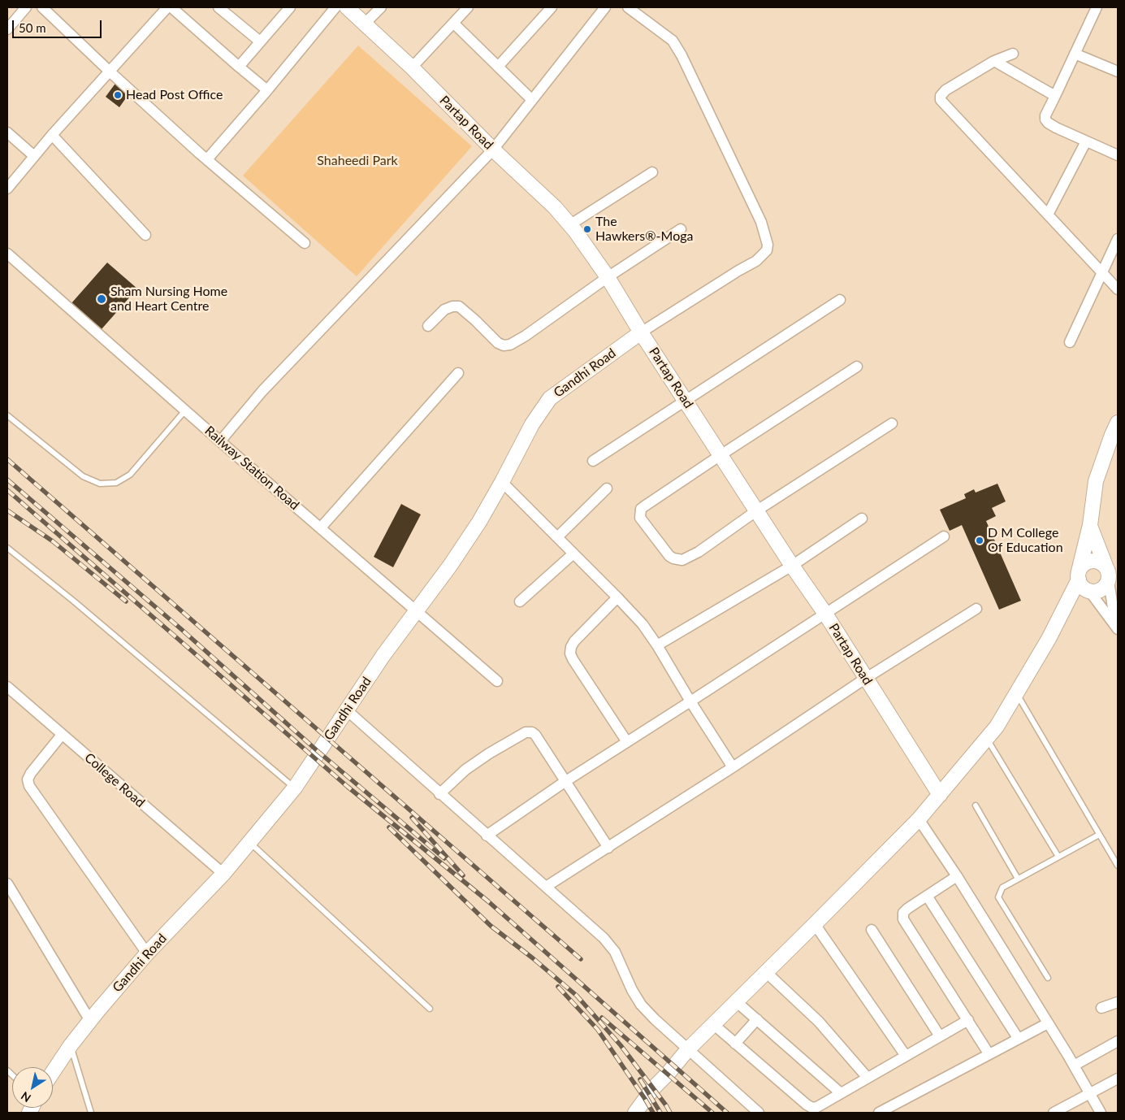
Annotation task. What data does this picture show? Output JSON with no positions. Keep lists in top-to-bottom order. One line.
{"streets":{"street":["Partap Road","Gandhi Road","Railway Station Road","College Road"]},"crossings":[["Partap Road","Gandhi Road"],["Gandhi Road","Railway Station Road"],["Gandhi Road","College Road"]],"parks":["Shaheedi Park"],"places":["Head Post Office","The Hawkers®-Moga","Sham Nursing Home and Heart Centre","D M College Of Education"],"scale_bar":"50 m","north":"bottom left"}
